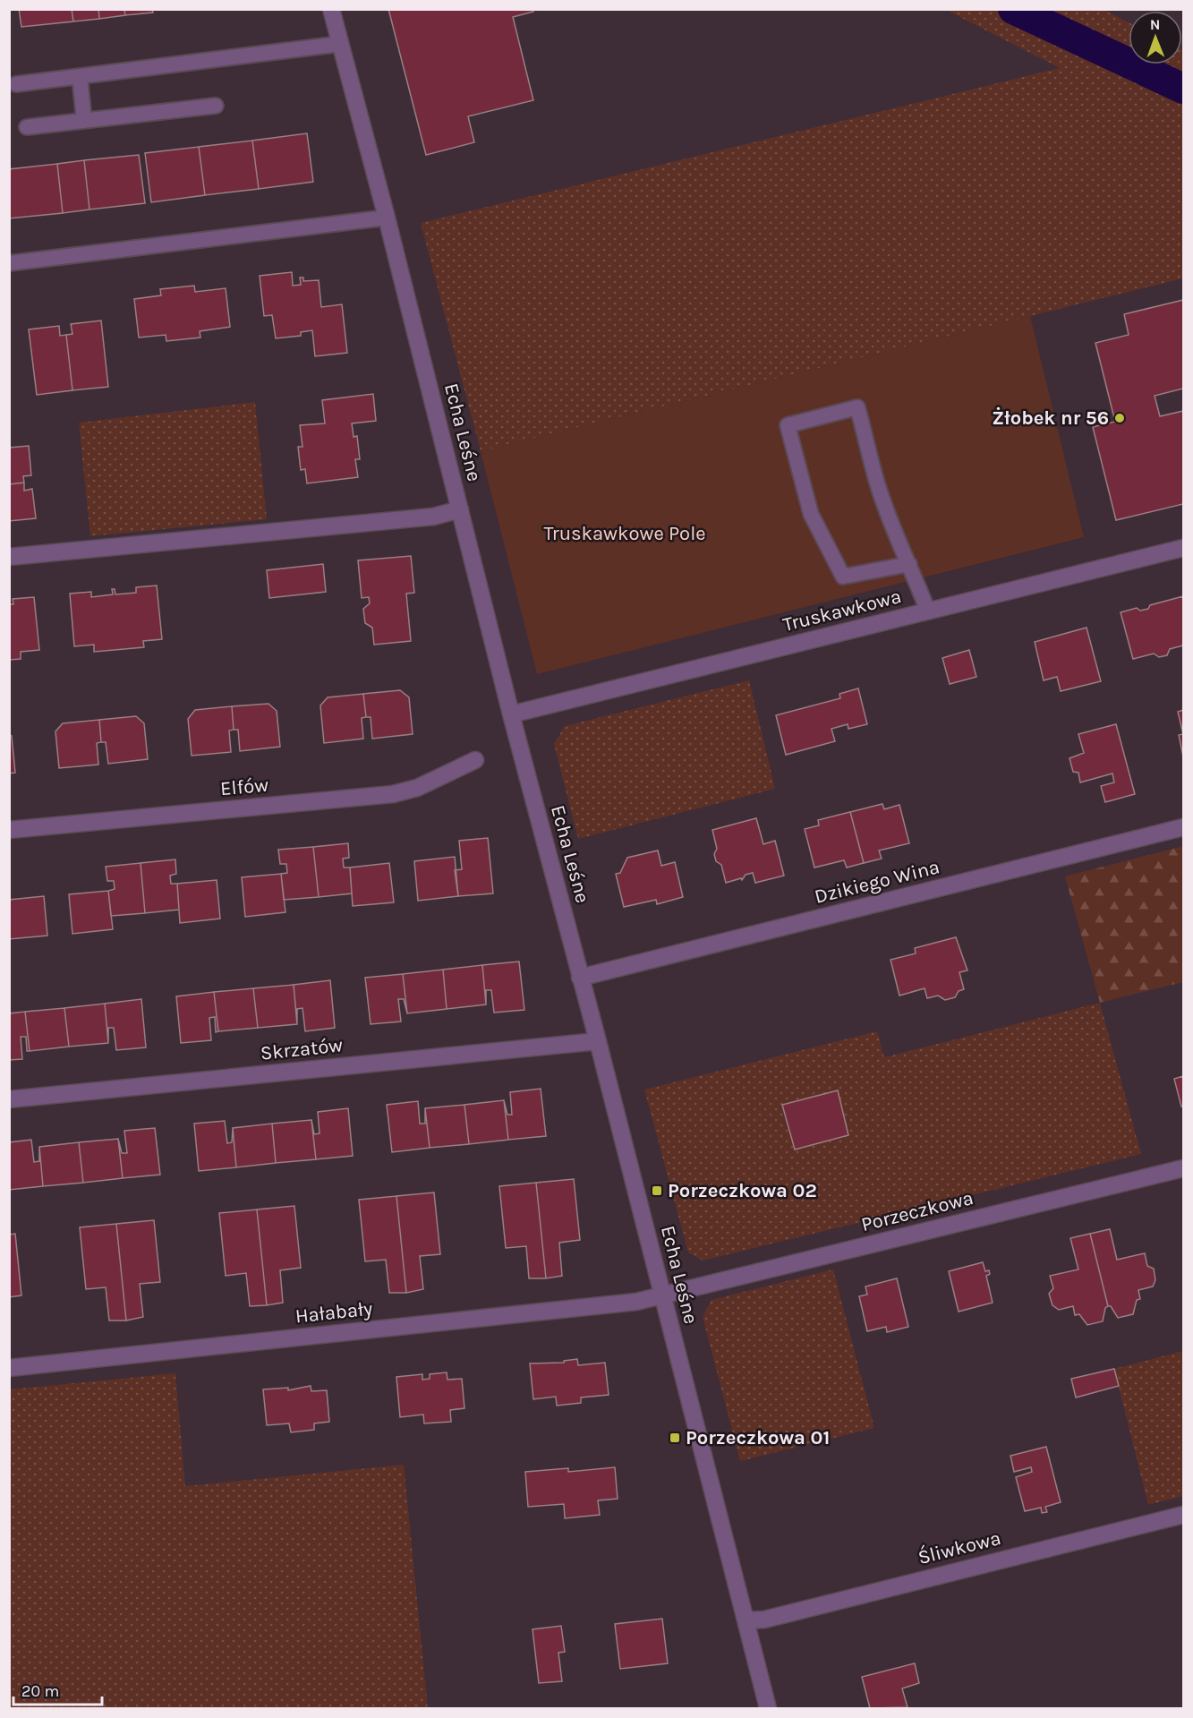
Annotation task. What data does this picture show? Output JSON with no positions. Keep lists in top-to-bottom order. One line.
{"streets":{"street":["Echa Leśne","Truskawkowa","Elfów","Dzikiego Wina","Skrzatów","Porzeczkowa","Hałabały","Śliwkowa"]},"crossings":[["Echa Leśne","Truskawkowa"],["Echa Leśne","Dzikiego Wina"],["Echa Leśne","Skrzatów"],["Echa Leśne","Porzeczkowa"],["Echa Leśne","Hałabały"],["Echa Leśne","Śliwkowa"],["Porzeczkowa","Hałabały"]],"parks":["Truskawkowe Pole"],"places":{"other":["Żłobek nr 56"],"transit":["Porzeczkowa 02","Porzeczkowa 01"]},"scale_bar":"20 m","north":"top"}
